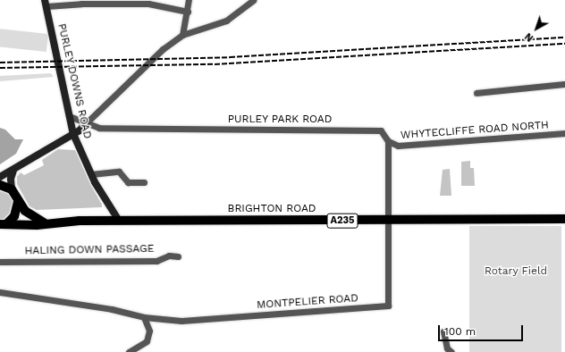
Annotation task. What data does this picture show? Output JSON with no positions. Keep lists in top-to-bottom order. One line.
{"streets":{"main road":["BRIGHTON ROAD","A235"],"street":["PURLEY DOWNS ROAD","PURLEY PARK ROAD","WHYTECLIFFE ROAD NORTH","HALING DOWN PASSAGE","MONTPELIER ROAD"]},"crossings":[["PURLEY DOWNS ROAD","PURLEY PARK ROAD"],["PURLEY DOWNS ROAD","BRIGHTON ROAD"],["PURLEY PARK ROAD","WHYTECLIFFE ROAD NORTH"],["BRIGHTON ROAD","MONTPELIER ROAD"]],"parks":["Rotary Field"],"scale_bar":"100 m","north":"bottom left"}
